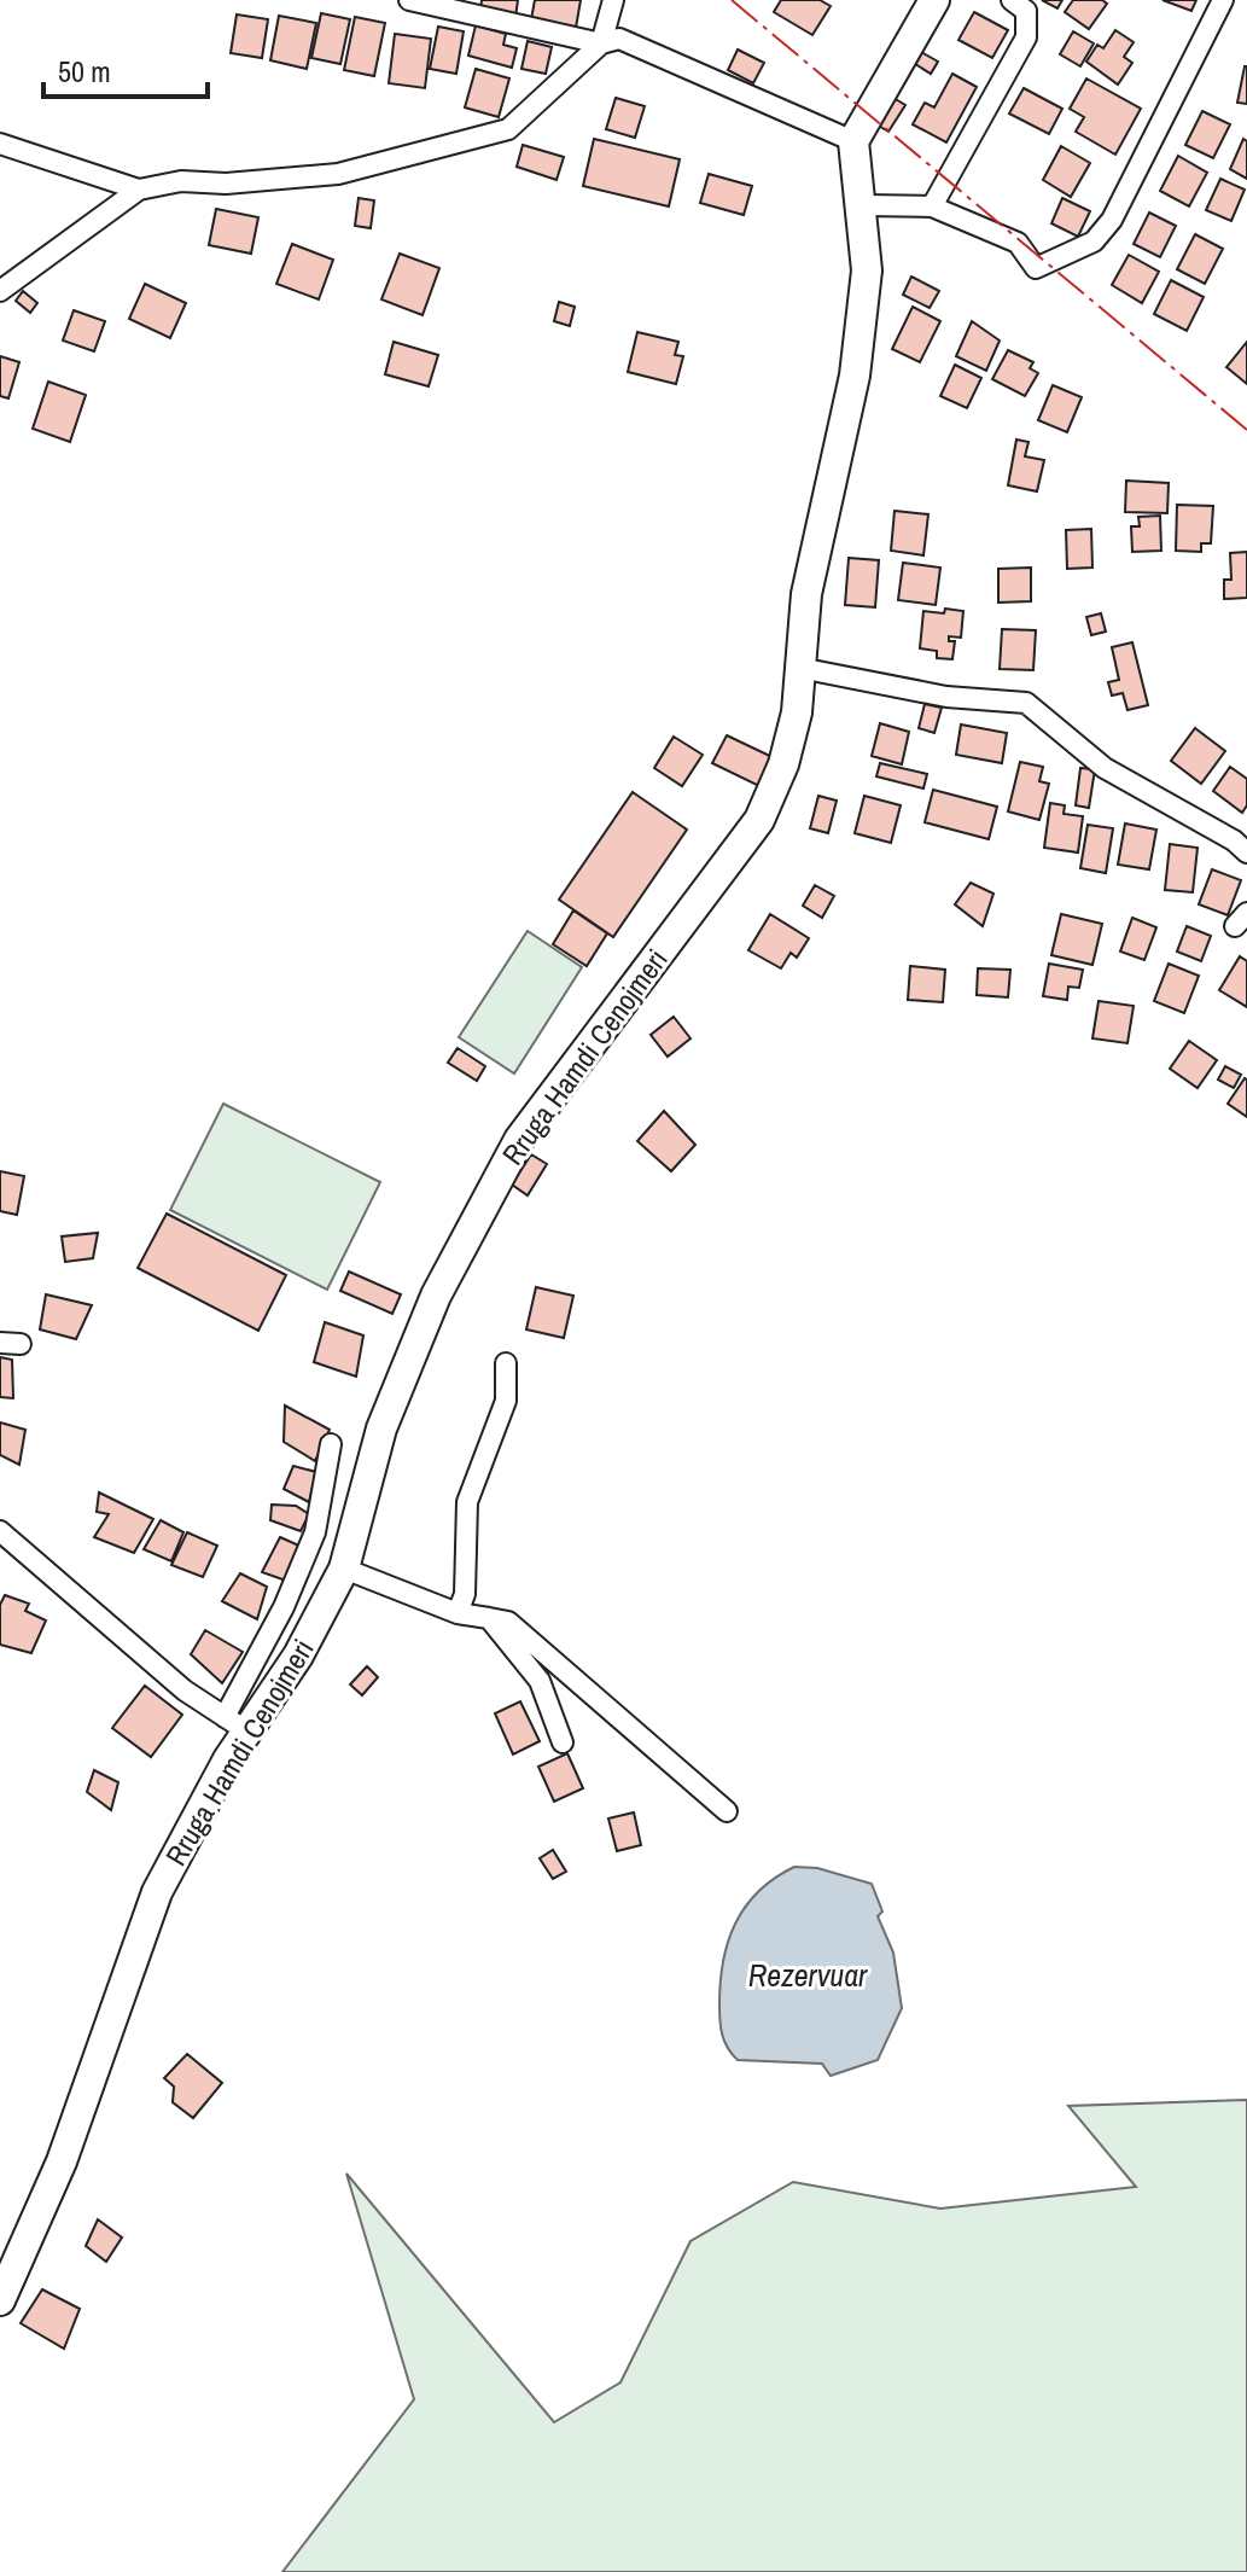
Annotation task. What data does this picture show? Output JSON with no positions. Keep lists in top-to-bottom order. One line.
{"streets":{"street":["Rruga Hamdi Cenojmeri"]},"water":["Rezervuar"],"scale_bar":"50 m"}
